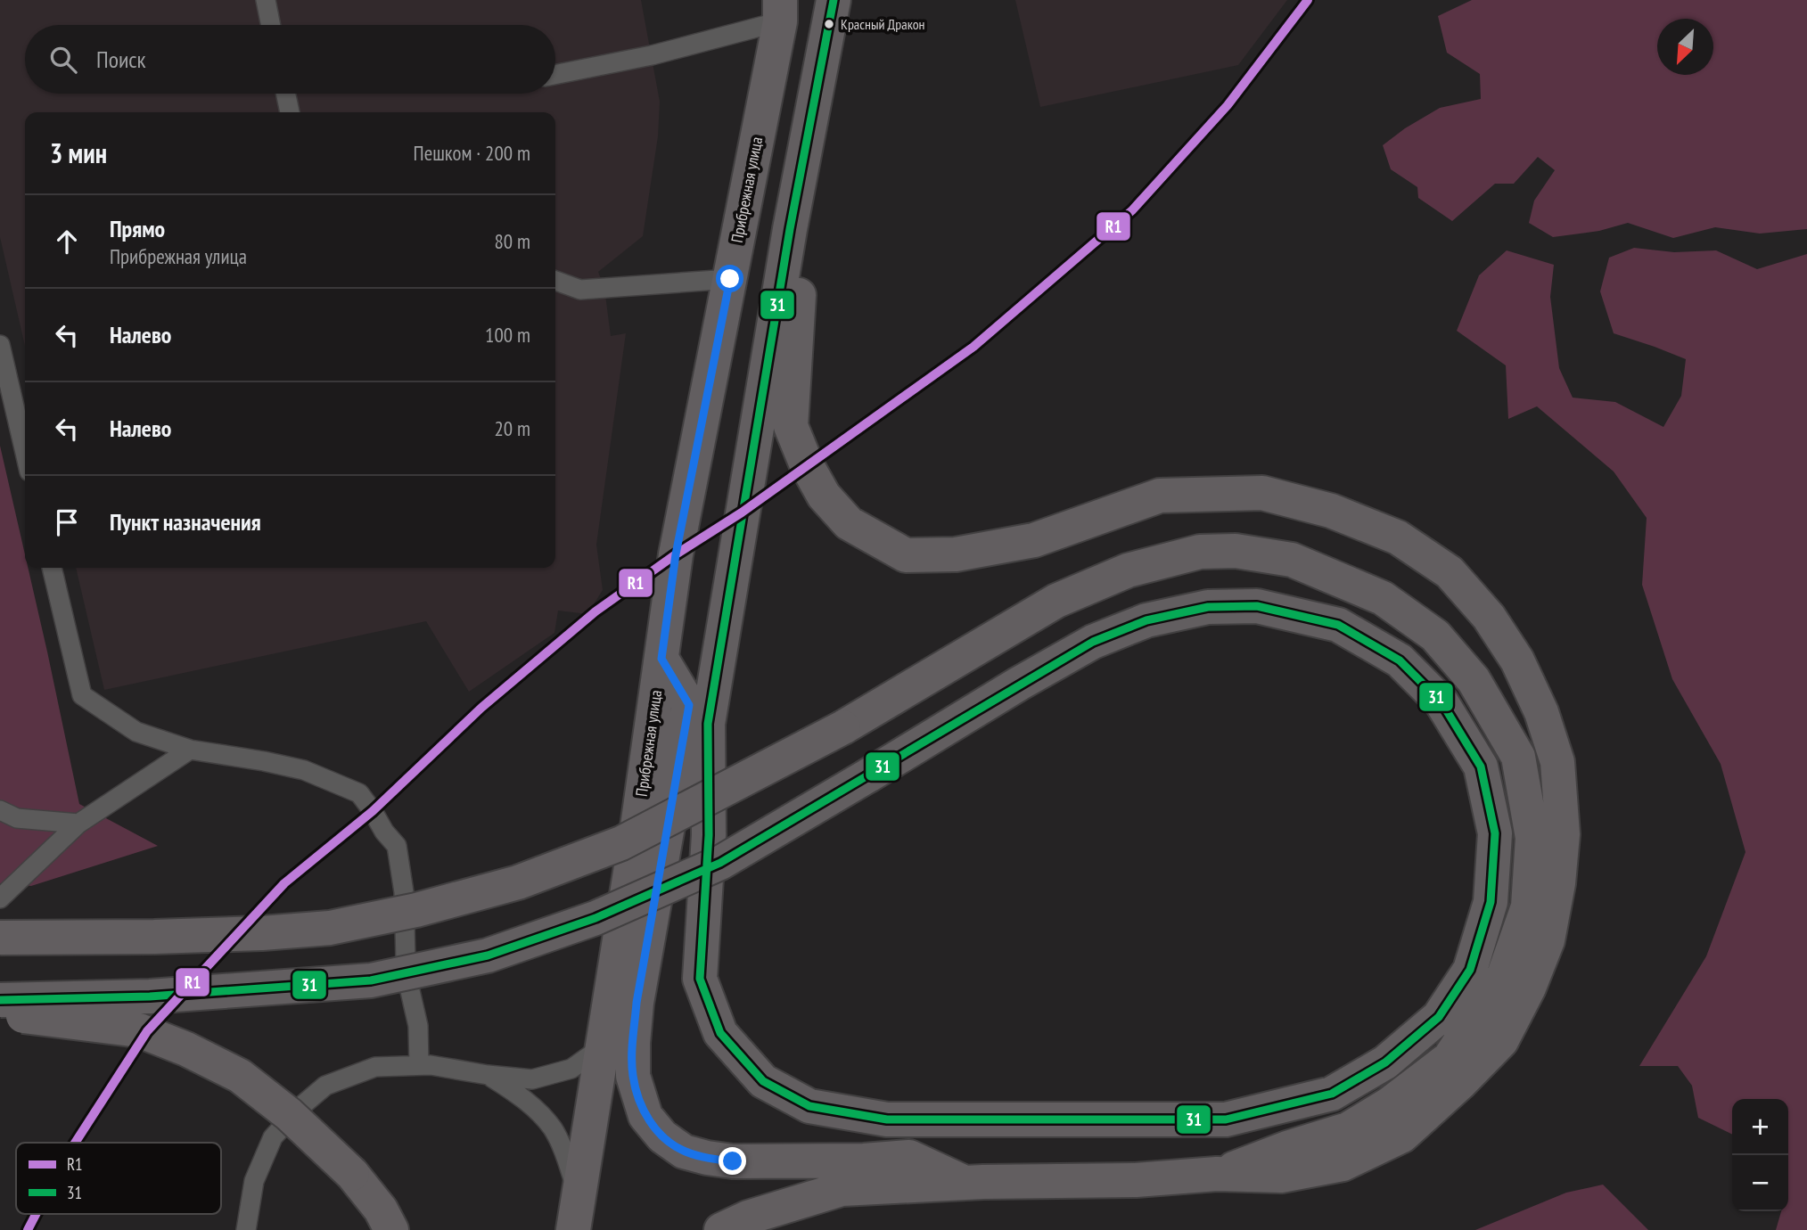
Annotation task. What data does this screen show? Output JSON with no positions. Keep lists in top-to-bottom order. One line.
{"streets":{"street":["Прибрежная улица"]},"places":["Красный Дракон"],"lines":["transit line R1","transit line 31"],"legend":["R1","31"],"north":"bottom left","page":{"search":"Поиск","heading":["3 мин","Пешком · 200 m"],"list":[["Прямо","Прибрежная улица","80 m"],["Налево","100 m"],["Налево","20 m"],"Пункт назначения"],"map_buttons":["+","−"]}}
